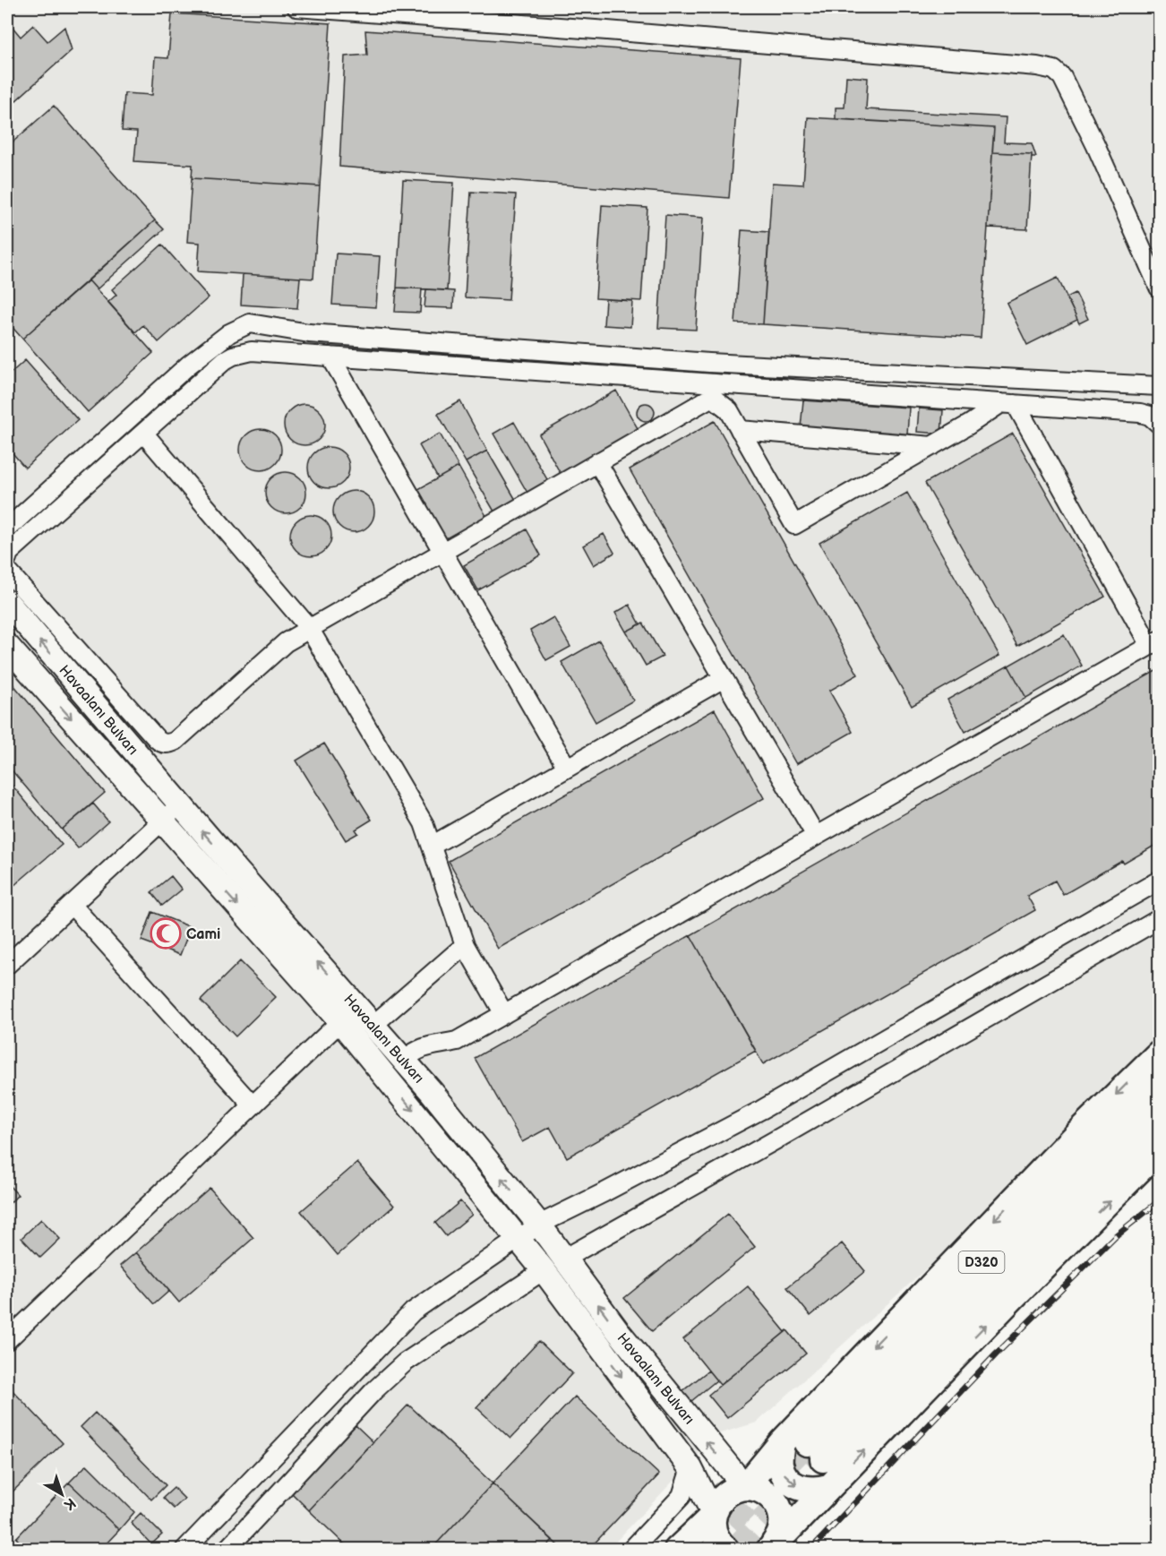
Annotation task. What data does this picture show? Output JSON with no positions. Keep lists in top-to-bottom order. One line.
{"streets":{"highway":["D320"],"main road":["Havaalanı Bulvarı"]},"places":{"mosque":["Cami"]},"north":"bottom right"}
